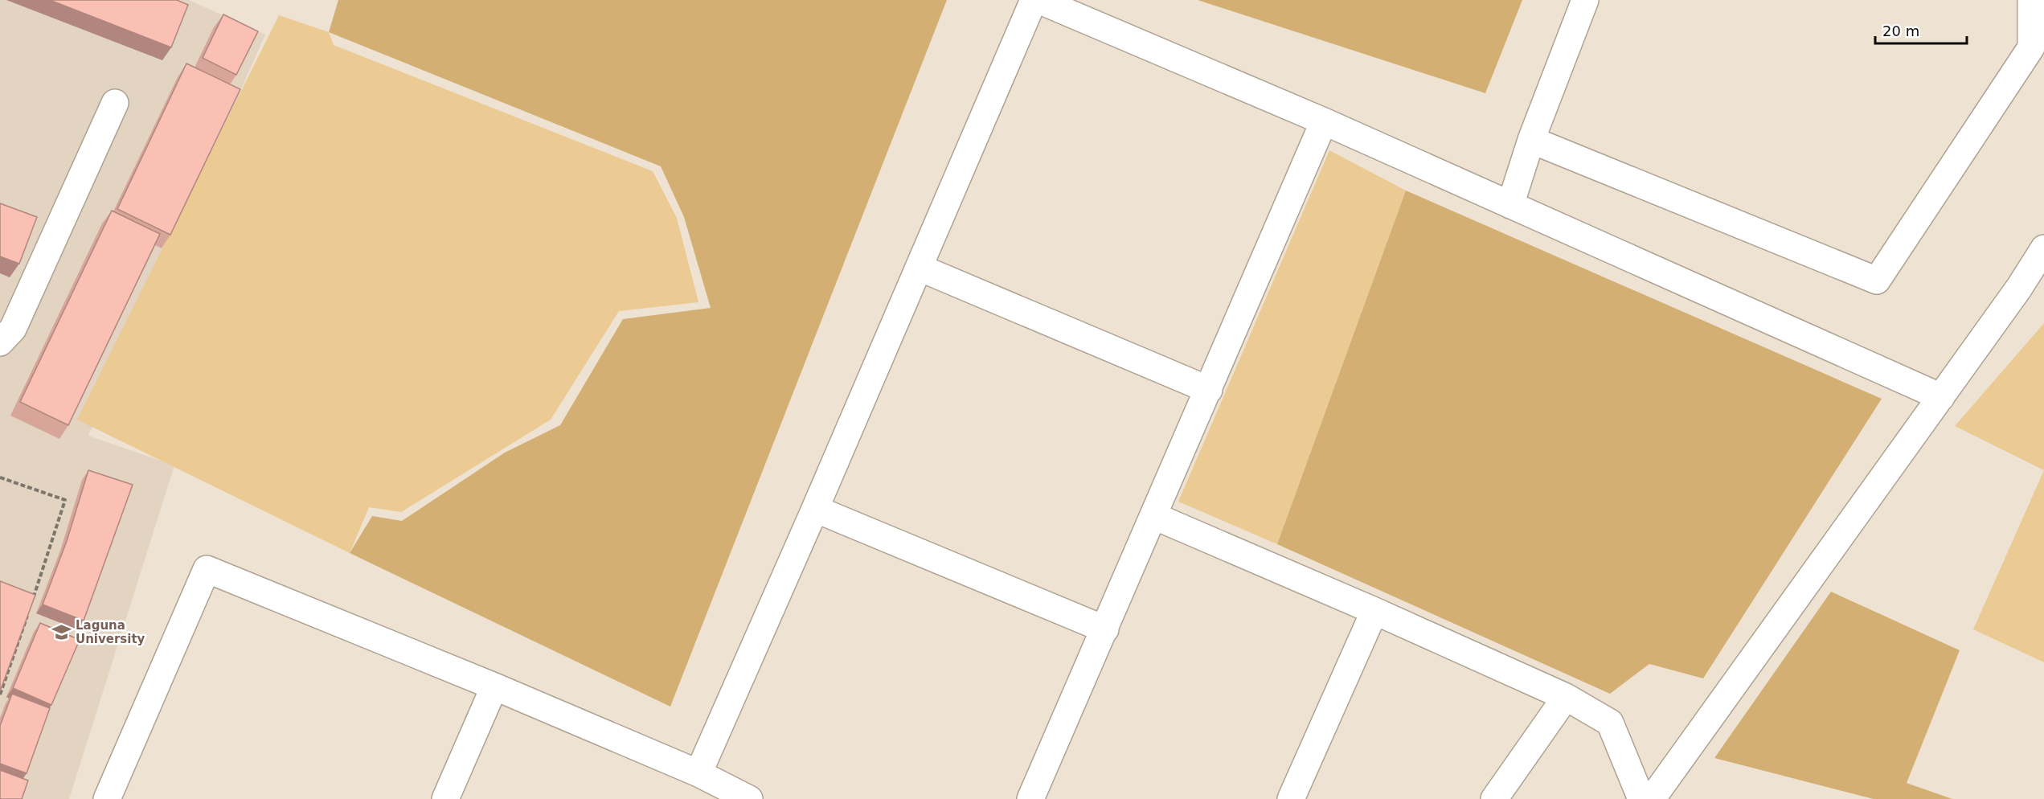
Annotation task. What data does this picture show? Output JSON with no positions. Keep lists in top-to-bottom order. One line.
{"places":{"school or university":["Laguna University"]},"scale_bar":"20 m"}
